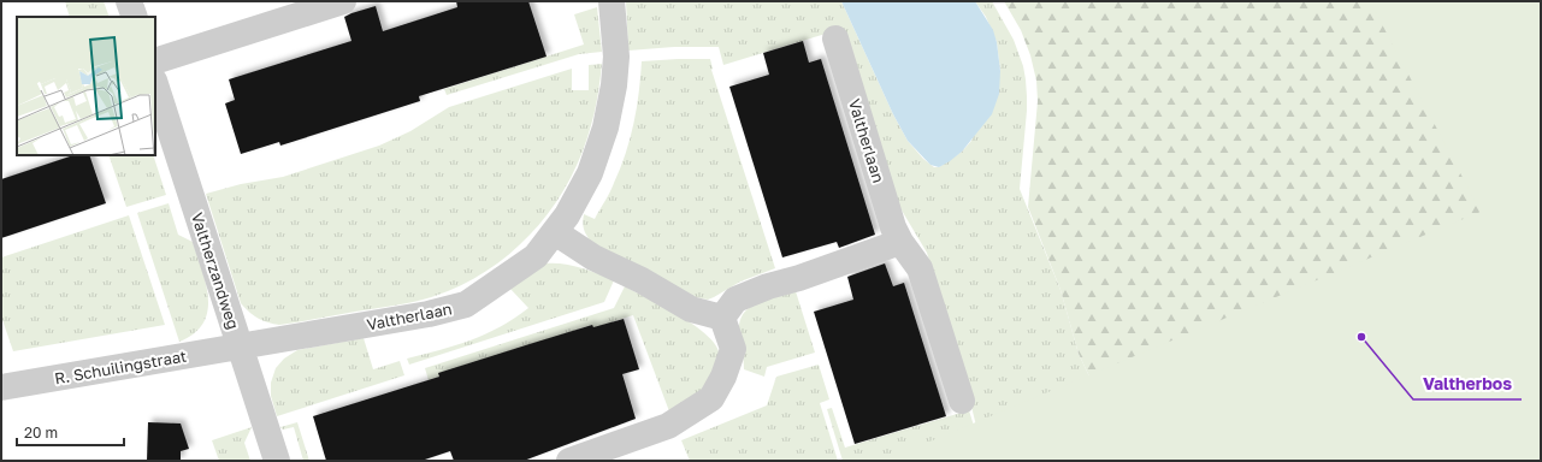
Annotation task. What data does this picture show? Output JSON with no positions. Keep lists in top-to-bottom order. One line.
{"streets":{"street":["Valtherlaan","Valtherzandweg","R. Schuilingstraat"]},"crossings":[["Valtherlaan","Valtherzandweg"],["Valtherlaan","R. Schuilingstraat"],["Valtherzandweg","R. Schuilingstraat"]],"places":["Valtherbos"],"scale_bar":"20 m"}
